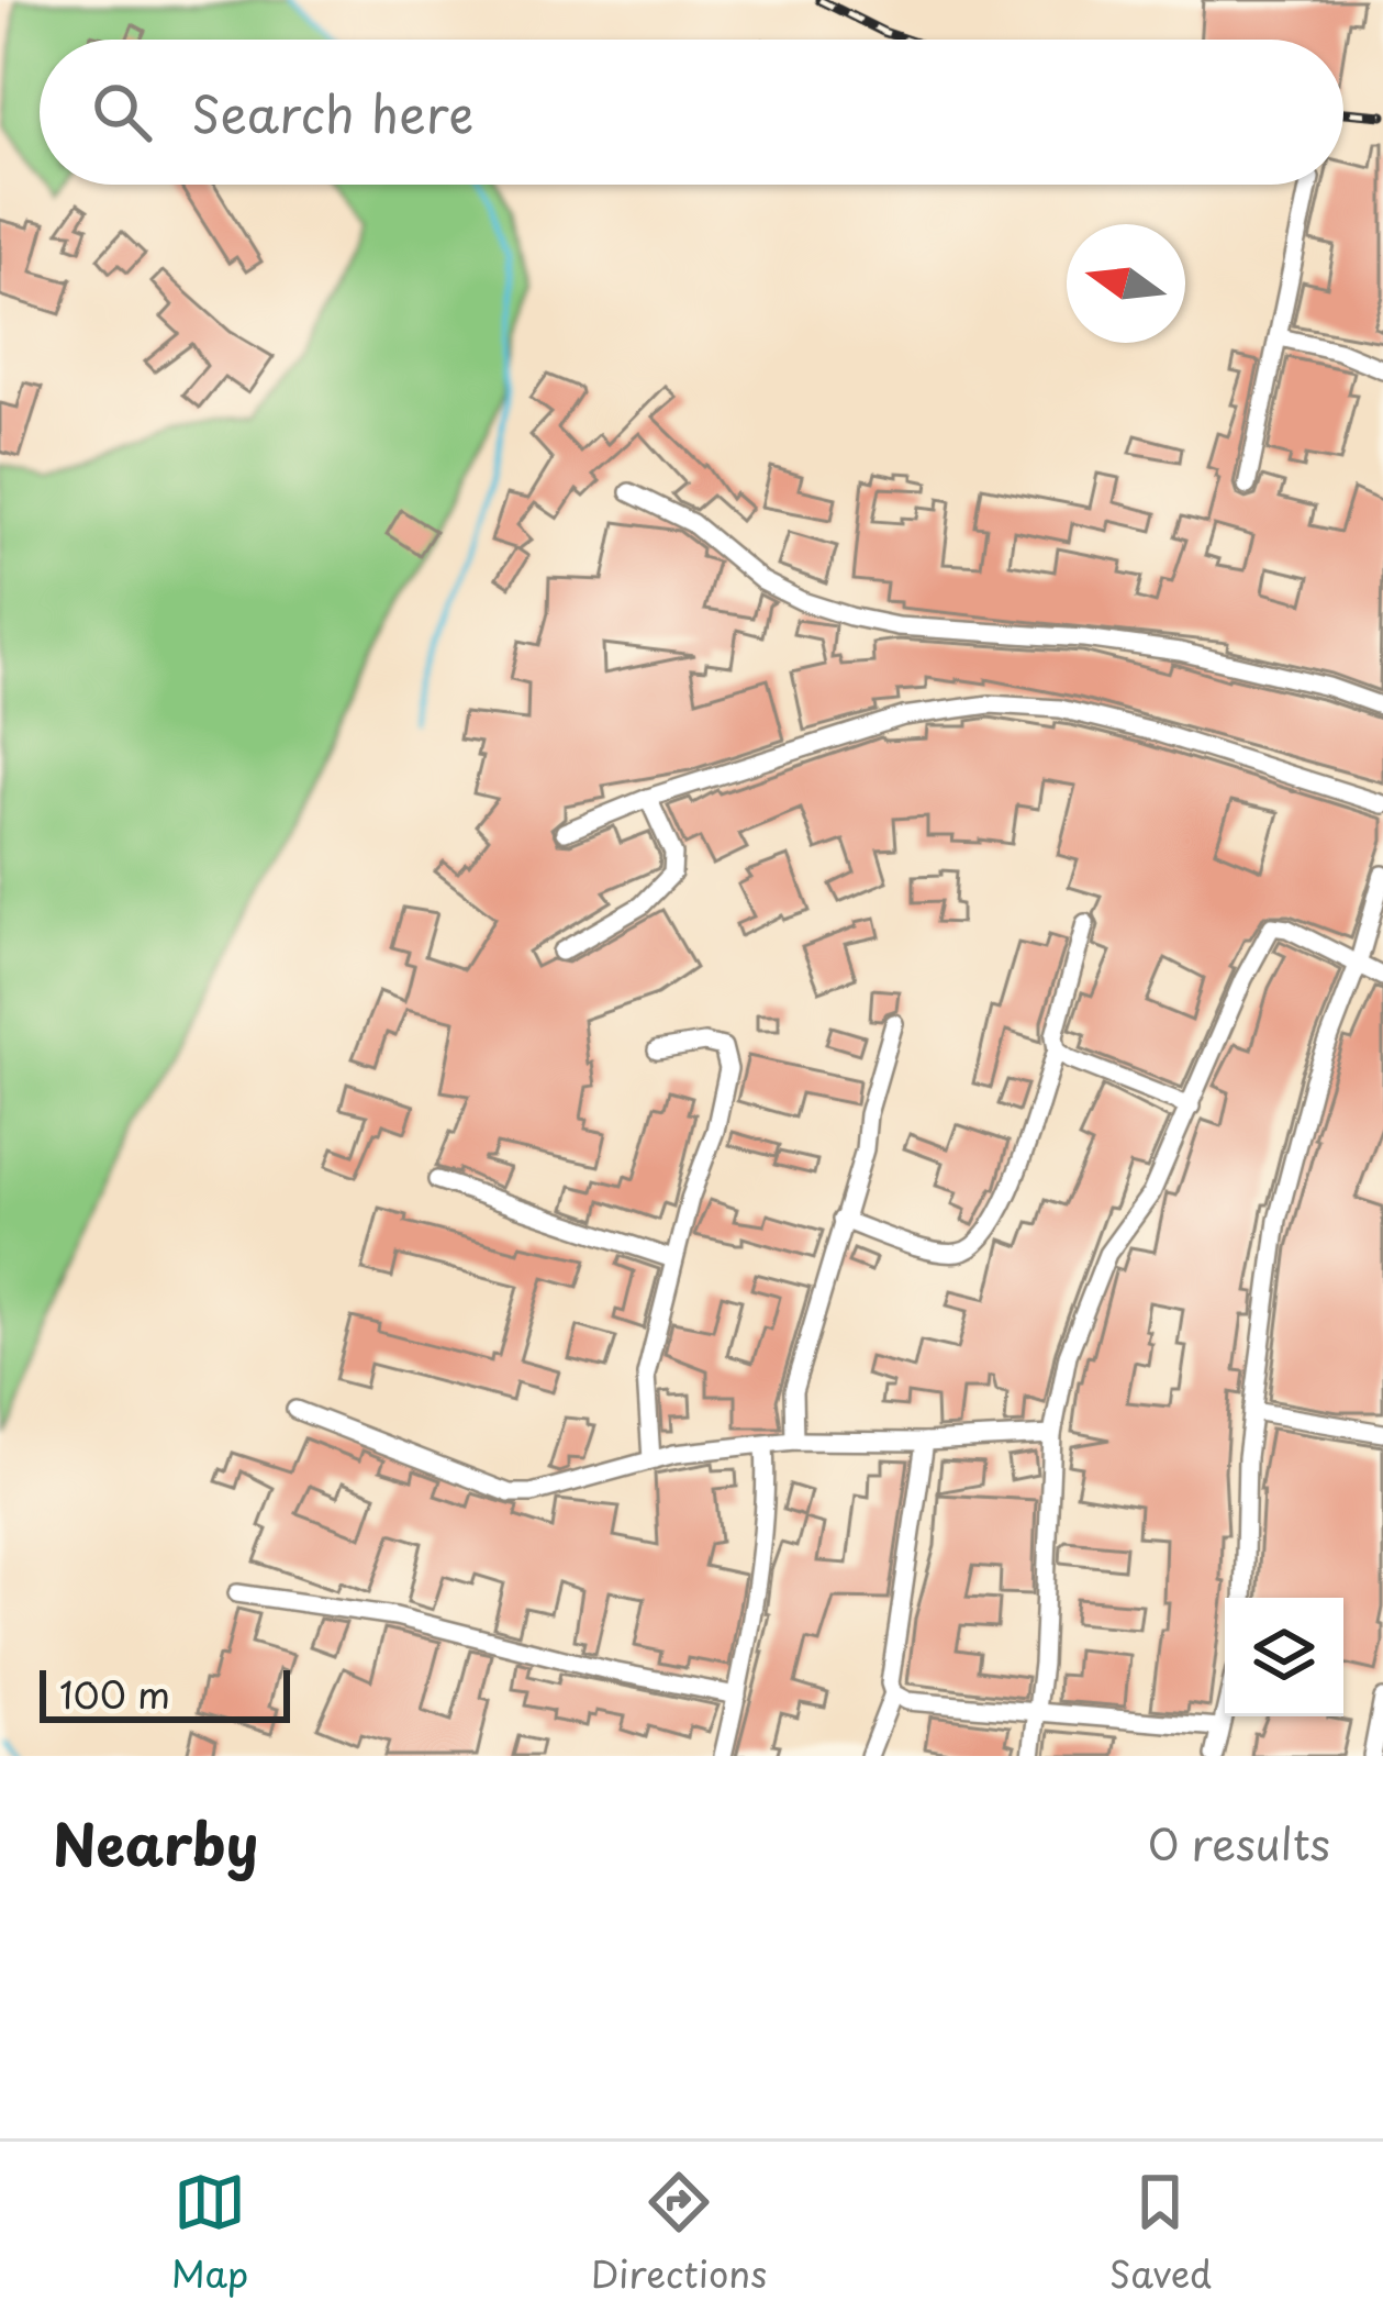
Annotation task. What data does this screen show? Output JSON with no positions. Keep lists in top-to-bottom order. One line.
{"scale_bar":"100 m","north":"left","page":{"search":"Search here","scale":"100 m","heading":["Nearby","0 results"],"nav":["Map","Directions","Saved"]}}
